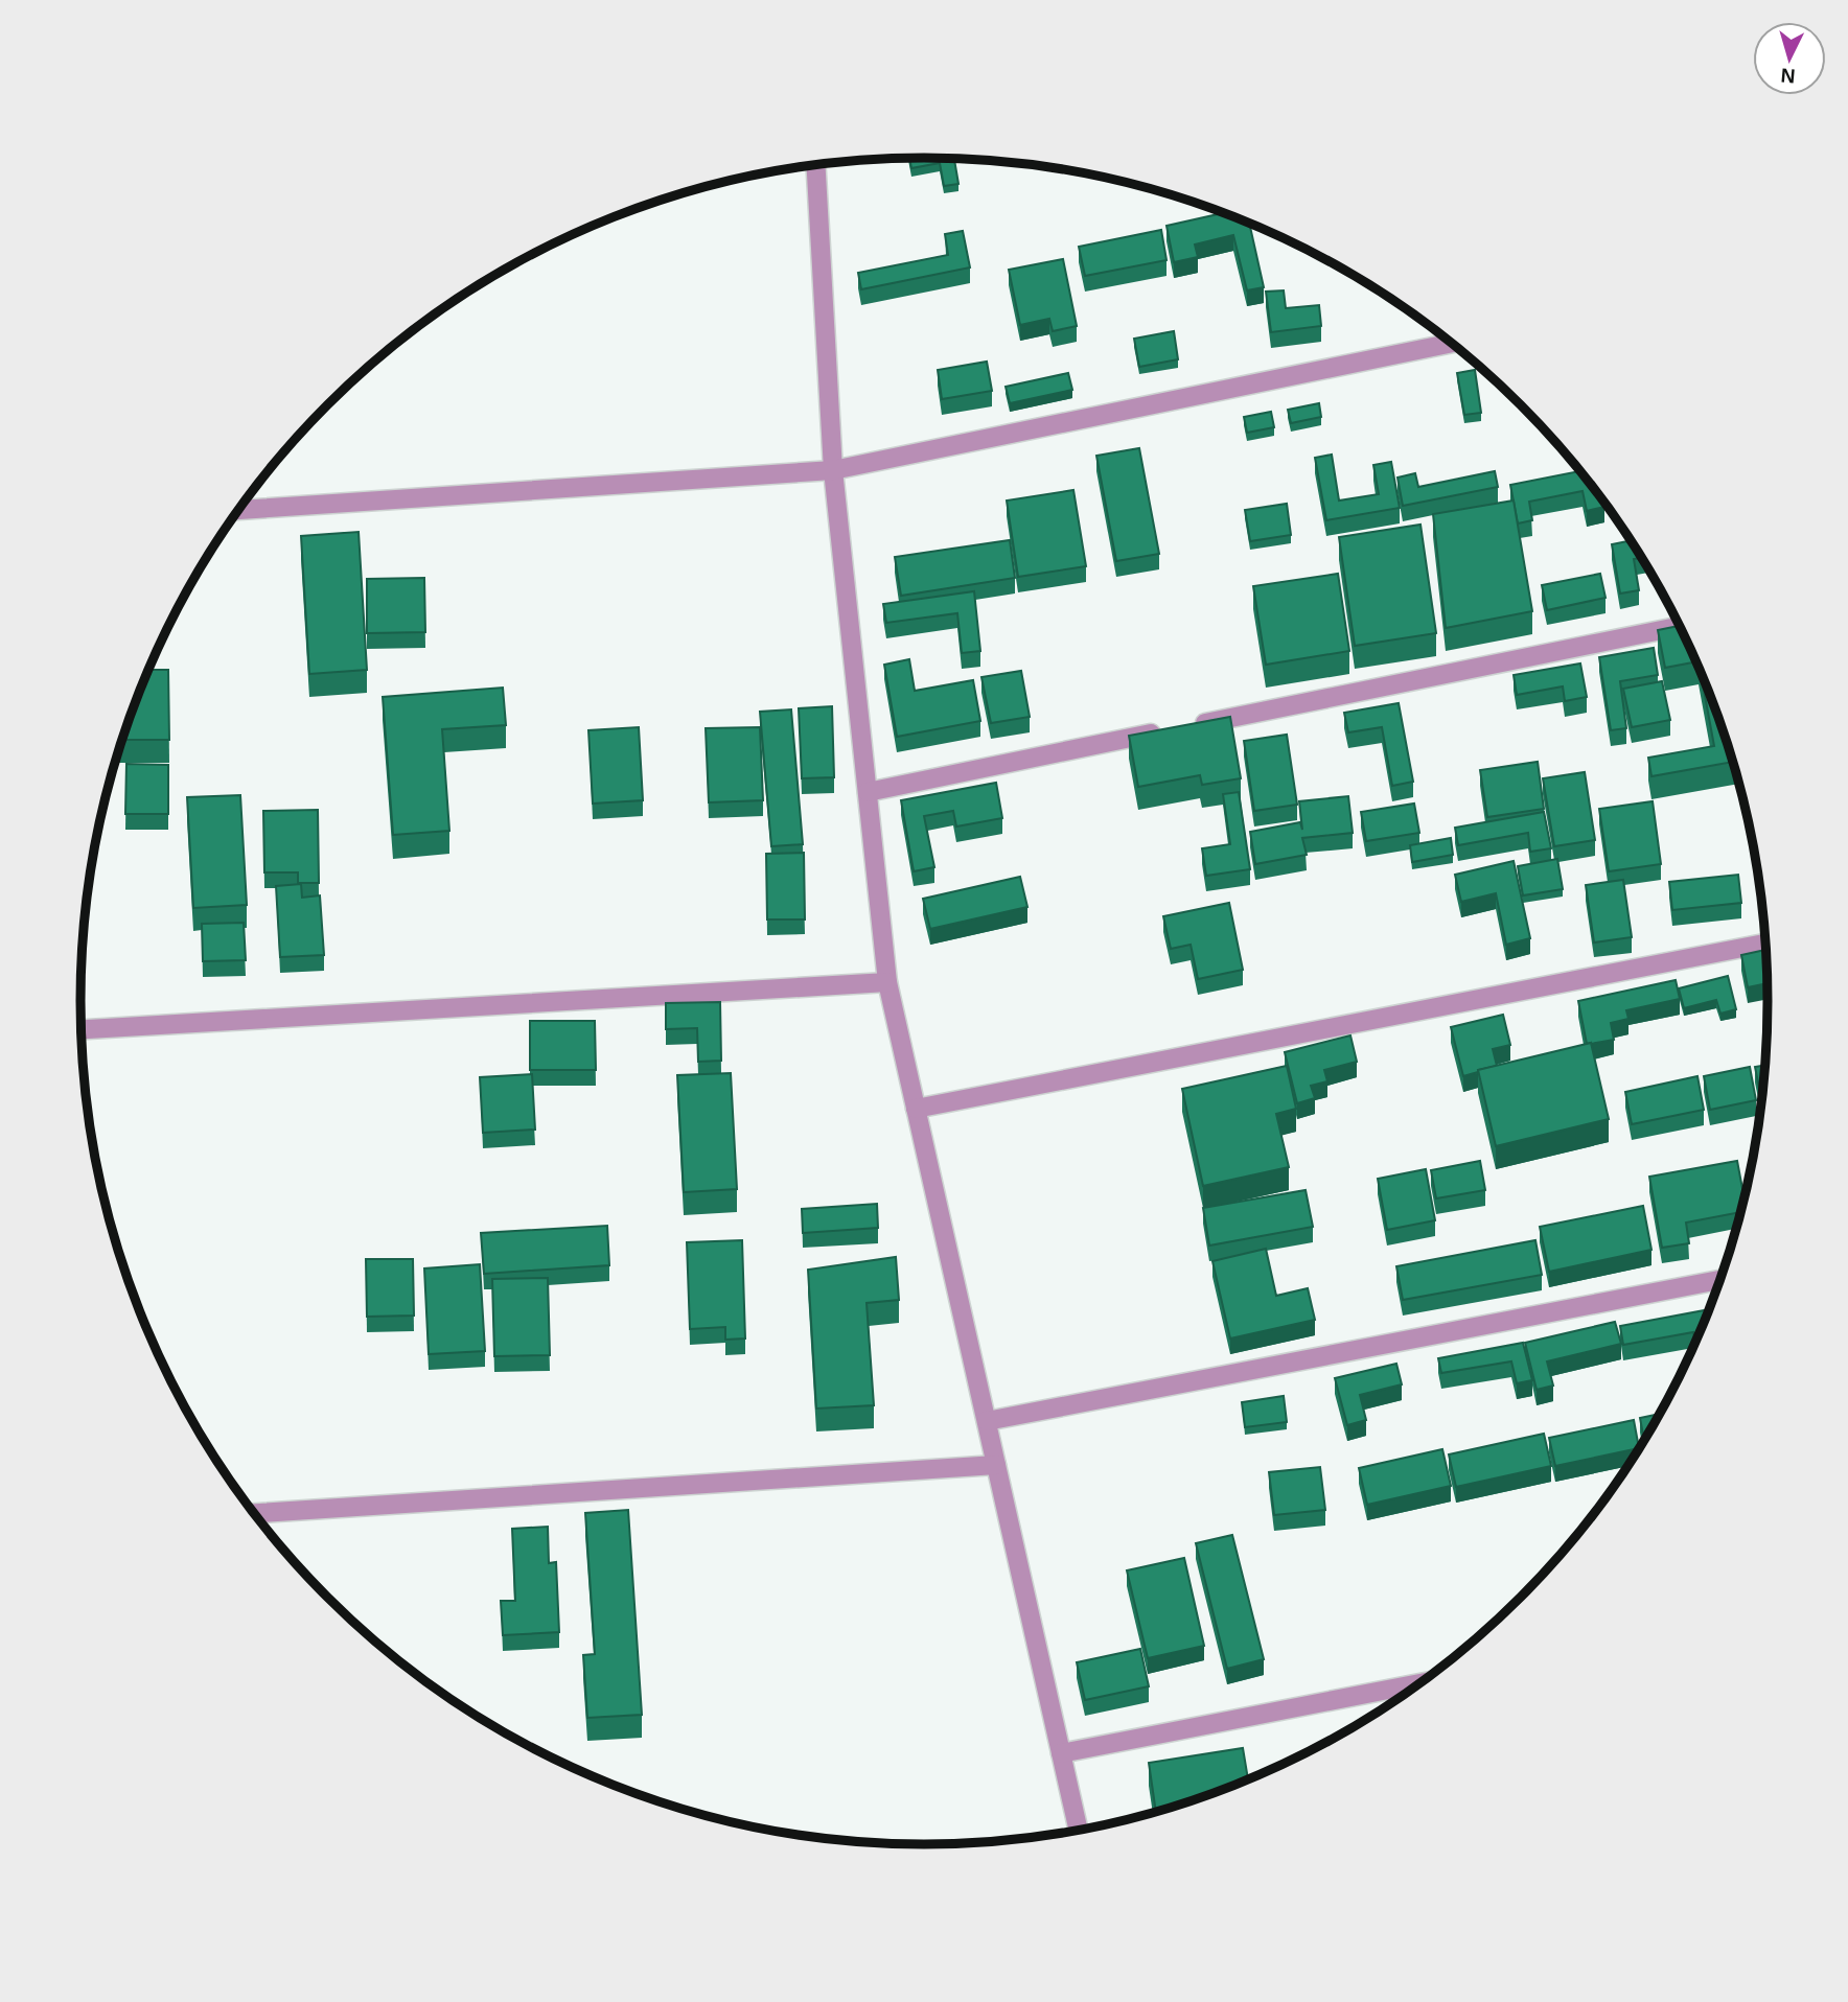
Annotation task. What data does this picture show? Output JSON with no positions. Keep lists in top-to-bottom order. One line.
{"north":"bottom"}
